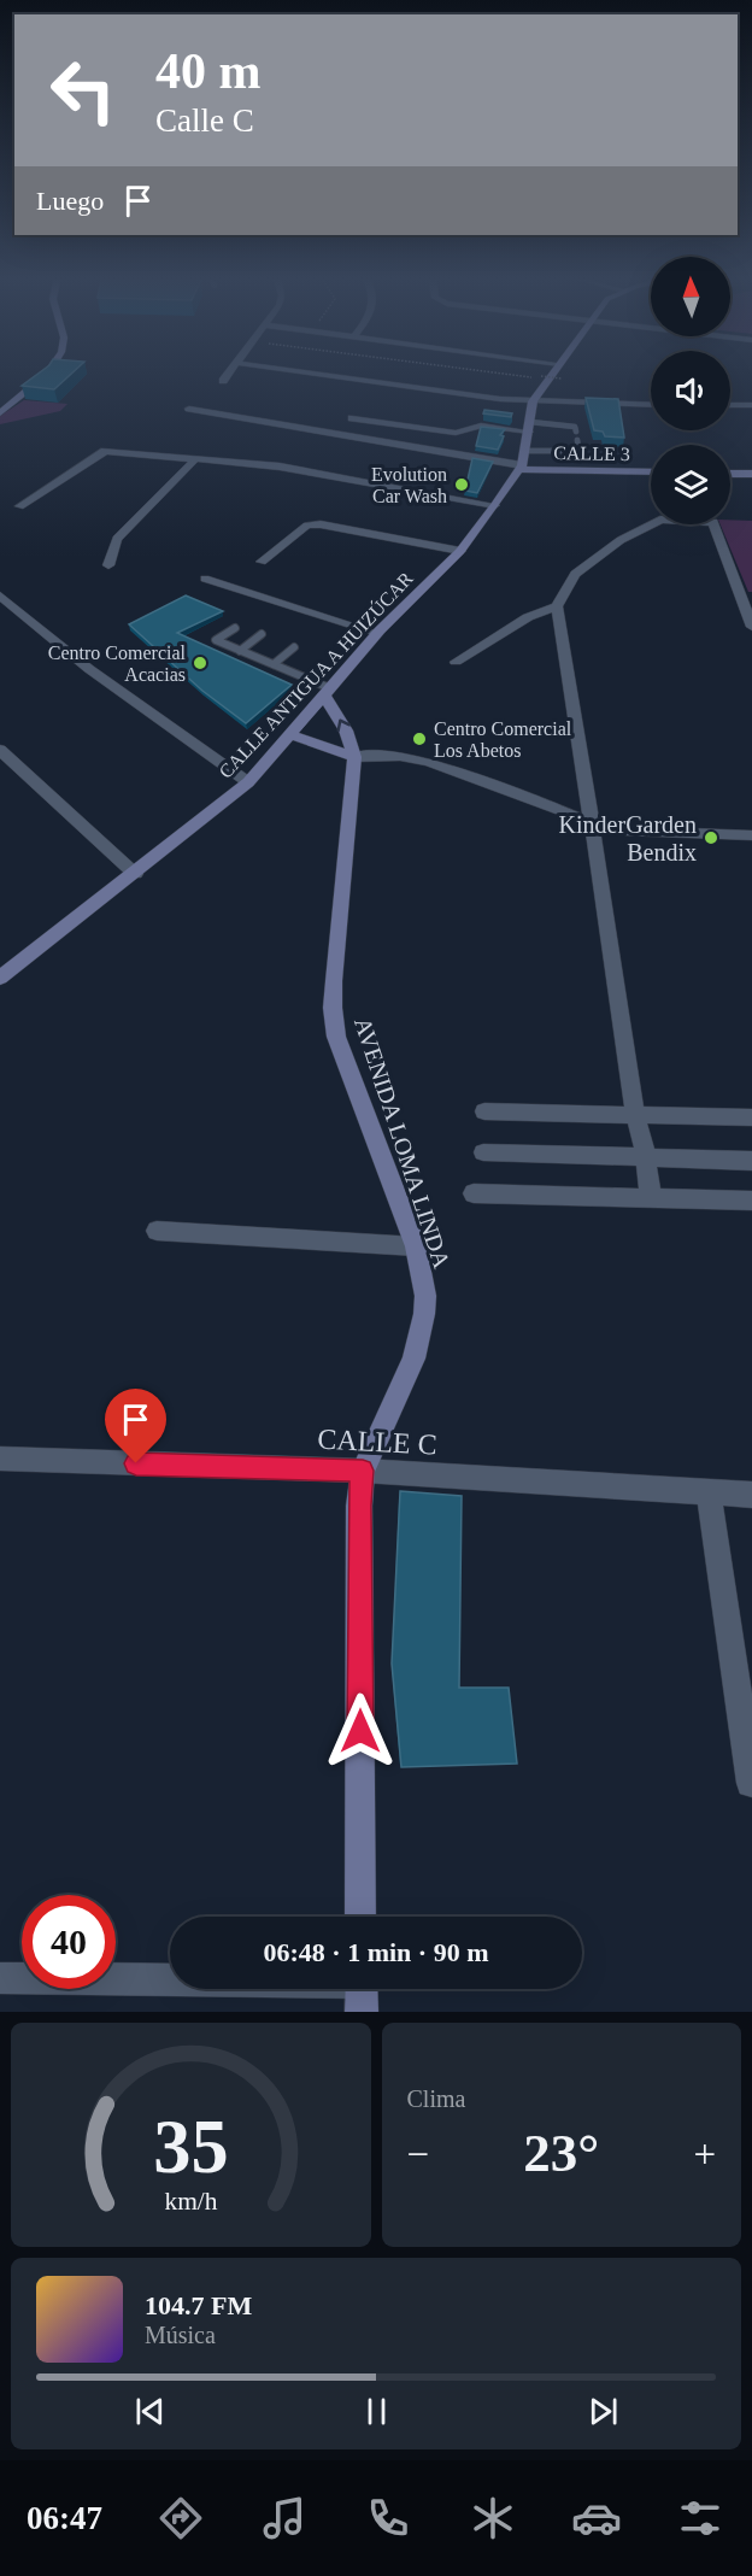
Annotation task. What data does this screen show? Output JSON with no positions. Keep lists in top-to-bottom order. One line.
{"streets":{"main road":["CALLE 3","CALLE ANTIGUA A HUIZÚCAR","AVENIDA LOMA LINDA"],"street":["CALLE C"]},"crossings":[["CALLE 3","CALLE ANTIGUA A HUIZÚCAR"],["CALLE ANTIGUA A HUIZÚCAR","AVENIDA LOMA LINDA"],["AVENIDA LOMA LINDA","CALLE C"]],"places":["Evolution Car Wash","Centro Comercial Acacias","Centro Comercial Los Abetos","KinderGarden Bendix"],"north":"top","page":{"turn":["40 m","Calle C"],"then":"Luego","limit":"40","trip":"06:48 · 1 min · 90 m","tile":"Clima","heat":["−","23°","+"],"song":["104.7 FM","Música"],"tabs":"06:47","gauge":["35","km/h"]}}
